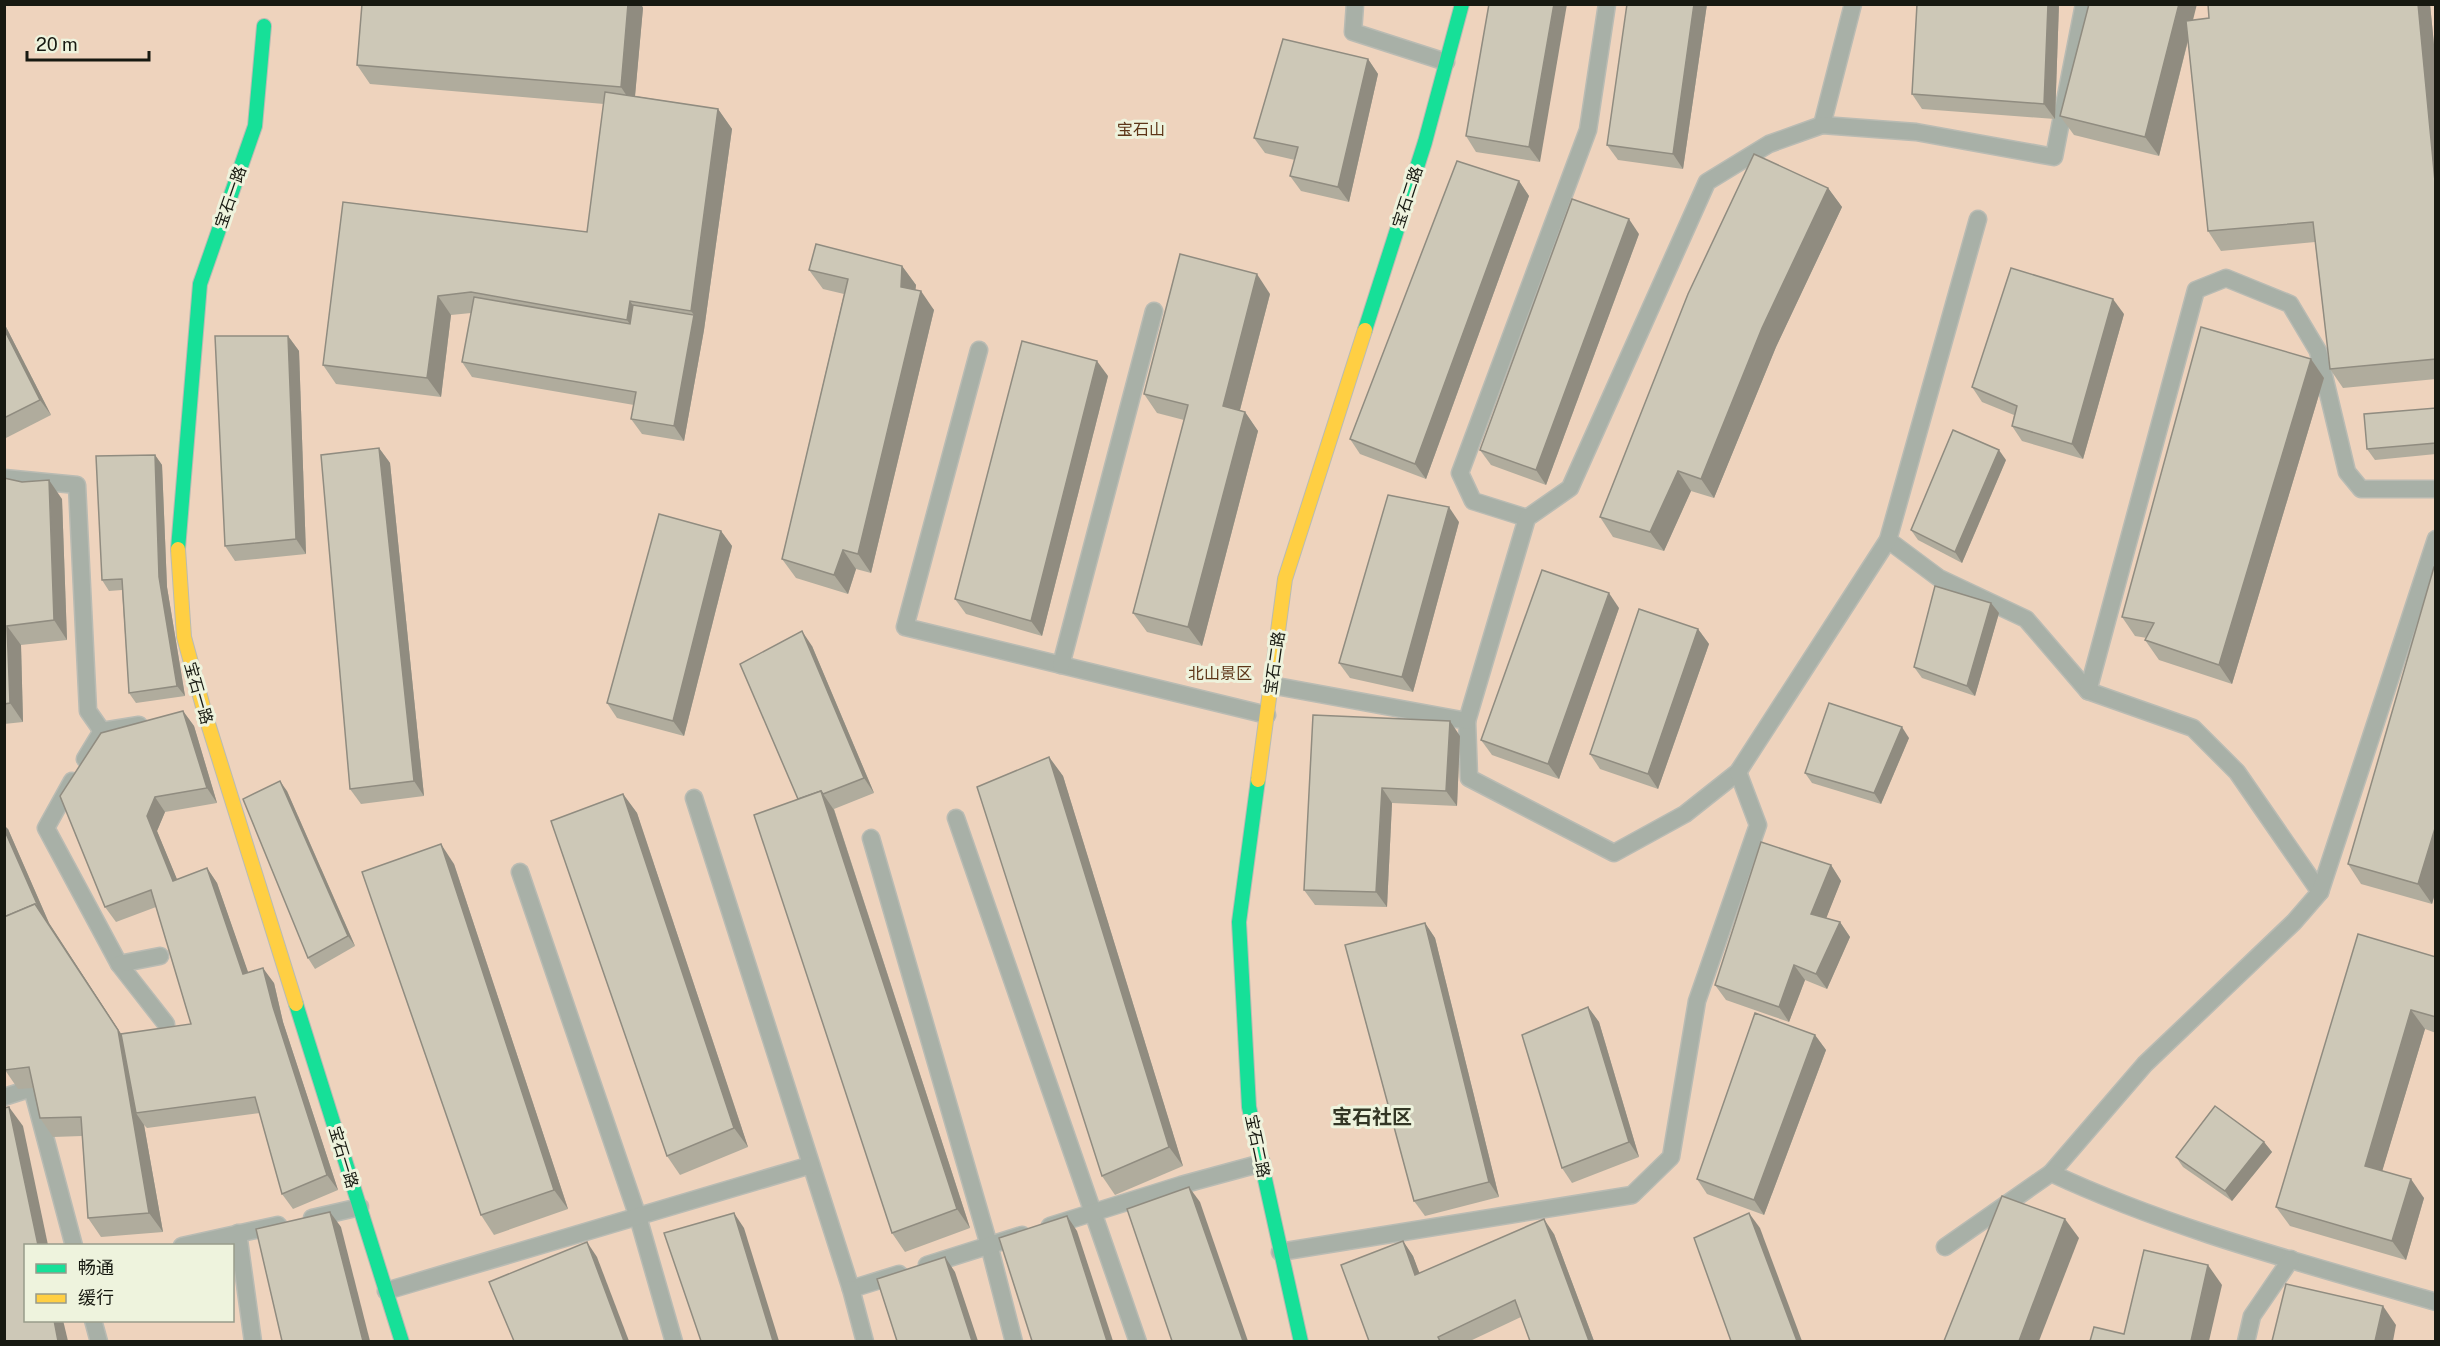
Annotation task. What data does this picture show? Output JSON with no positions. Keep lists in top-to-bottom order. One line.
{"streets":{"street":["宝石一路","宝石二路"]},"districts":["宝石社区"],"parks":["宝石山","北山景区"],"legend":["畅通","缓行"],"scale_bar":"20 m"}
